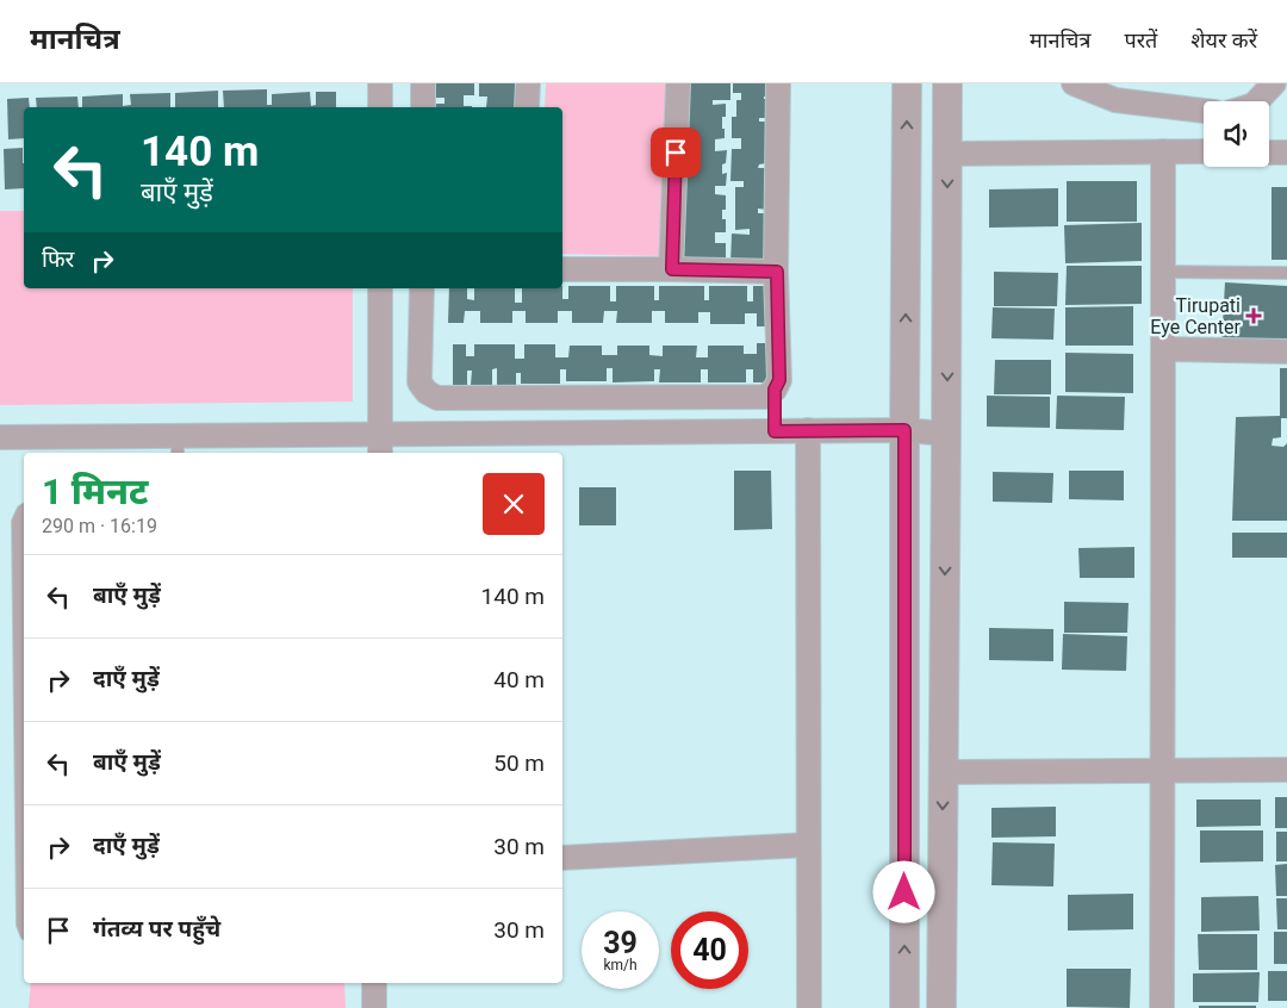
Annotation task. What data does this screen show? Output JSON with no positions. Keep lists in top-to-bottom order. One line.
{"places":{"health":["Tirupati Eye Center"]},"page":{"header":"मानचित्र","nav":["मानचित्र","परतें","शेयर करें"],"turn":["140 m","बाएँ मुड़ें"],"then":"फिर","heading":["1 मिनट","290 m · 16:19"],"list":[{"name":"बाएँ मुड़ें","value":"140 m"},{"name":"दाएँ मुड़ें","value":"40 m"},{"name":"बाएँ मुड़ें","value":"50 m"},{"name":"दाएँ मुड़ें","value":"30 m"},{"name":"गंतव्य पर पहुँचे","value":"30 m"}],"speed":"39 km/h","limit":"40"}}
